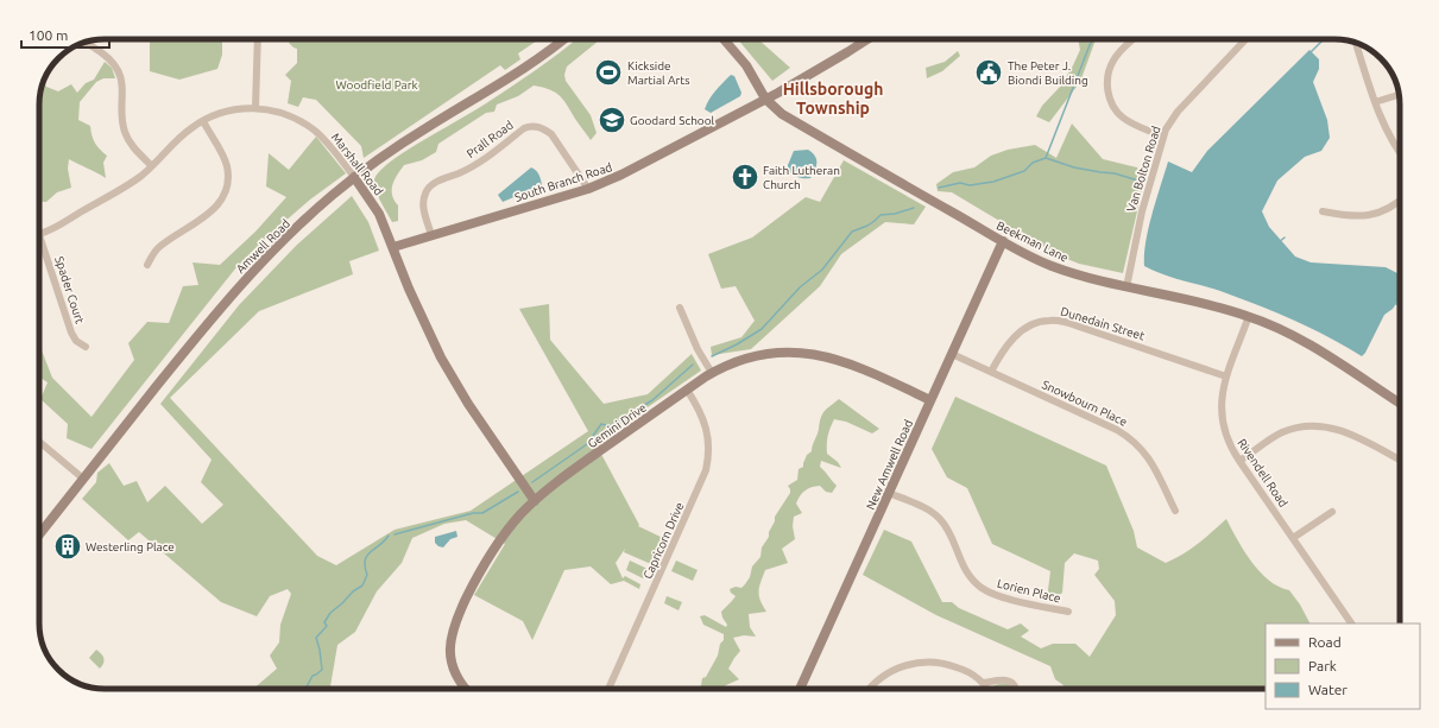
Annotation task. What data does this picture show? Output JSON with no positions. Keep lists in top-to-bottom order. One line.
{"streets":{"street":["Prall Road","Marshall Road","Van Bolton Road","South Branch Road","Beekman Lane","Amwell Road","Spader Court","Dunedain Street","Snowbourn Place","Gemini Drive","New Amwell Road","Rivendell Road","Capricorn Drive","Lorien Place"]},"crossings":[["Prall Road","South Branch Road"],["Marshall Road","South Branch Road"],["Marshall Road","Amwell Road"],["Marshall Road","Spader Court"],["Marshall Road","Gemini Drive"],["Van Bolton Road","Beekman Lane"],["South Branch Road","Beekman Lane"],["Beekman Lane","New Amwell Road"],["Beekman Lane","Rivendell Road"],["Dunedain Street","Snowbourn Place"],["Dunedain Street","Rivendell Road"],["Snowbourn Place","New Amwell Road"],["Gemini Drive","New Amwell Road"],["Gemini Drive","Capricorn Drive"],["New Amwell Road","Lorien Place"]],"districts":["Hillsborough Township"],"parks":["Woodfield Park"],"places":{"sports":["Kickside Martial Arts"],"public building":["The Peter J. Biondi Building"],"school or university":["Goodard School"],"church":["Faith Lutheran Church"],"building":["Westerling Place"]},"legend":["Road","Park","Water"],"scale_bar":"100 m"}
